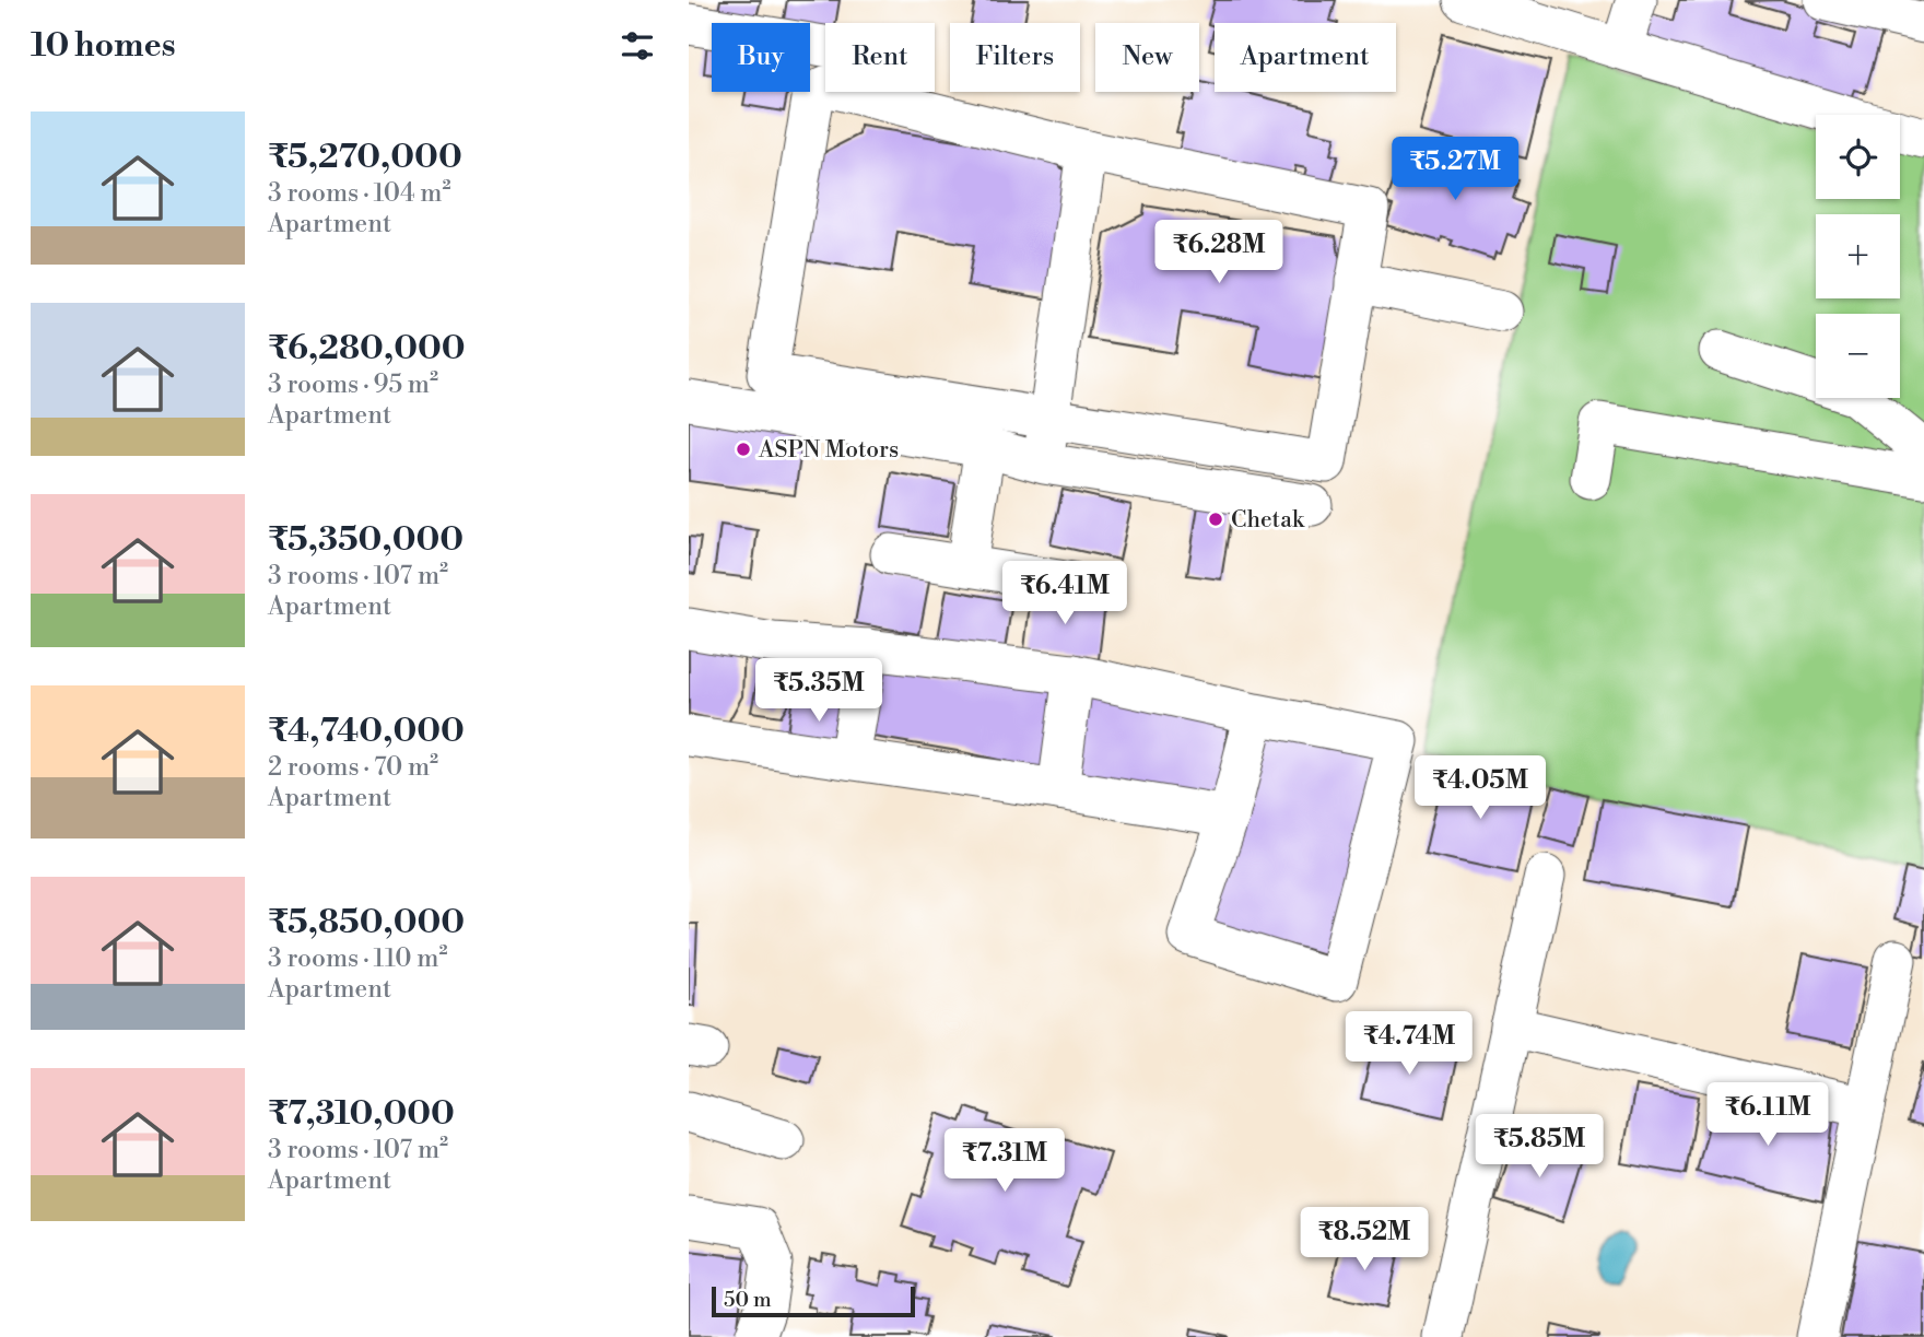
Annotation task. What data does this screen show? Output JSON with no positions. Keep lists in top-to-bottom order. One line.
{"places":["ASPN Motors","Chetak"],"scale_bar":"50 m","page":{"heading":"10 homes","chip":["Buy","Rent","Filters","New","Apartment"],"list":[{"name":"₹5,270,000","note":"3 rooms · 104 m² · Apartment"},{"name":"₹6,280,000","note":"3 rooms · 95 m² · Apartment"},{"name":"₹5,350,000","note":"3 rooms · 107 m² · Apartment"},{"name":"₹4,740,000","note":"2 rooms · 70 m² · Apartment"},{"name":"₹5,850,000","note":"3 rooms · 110 m² · Apartment"},{"name":"₹7,310,000","note":"3 rooms · 107 m² · Apartment"}],"map_buttons":["+","−"],"price":["₹5.27M","₹6.28M","₹6.41M","₹5.35M","₹4.05M","₹4.74M","₹6.11M","₹5.85M","₹7.31M","₹8.52M"],"scale":"50 m"}}
